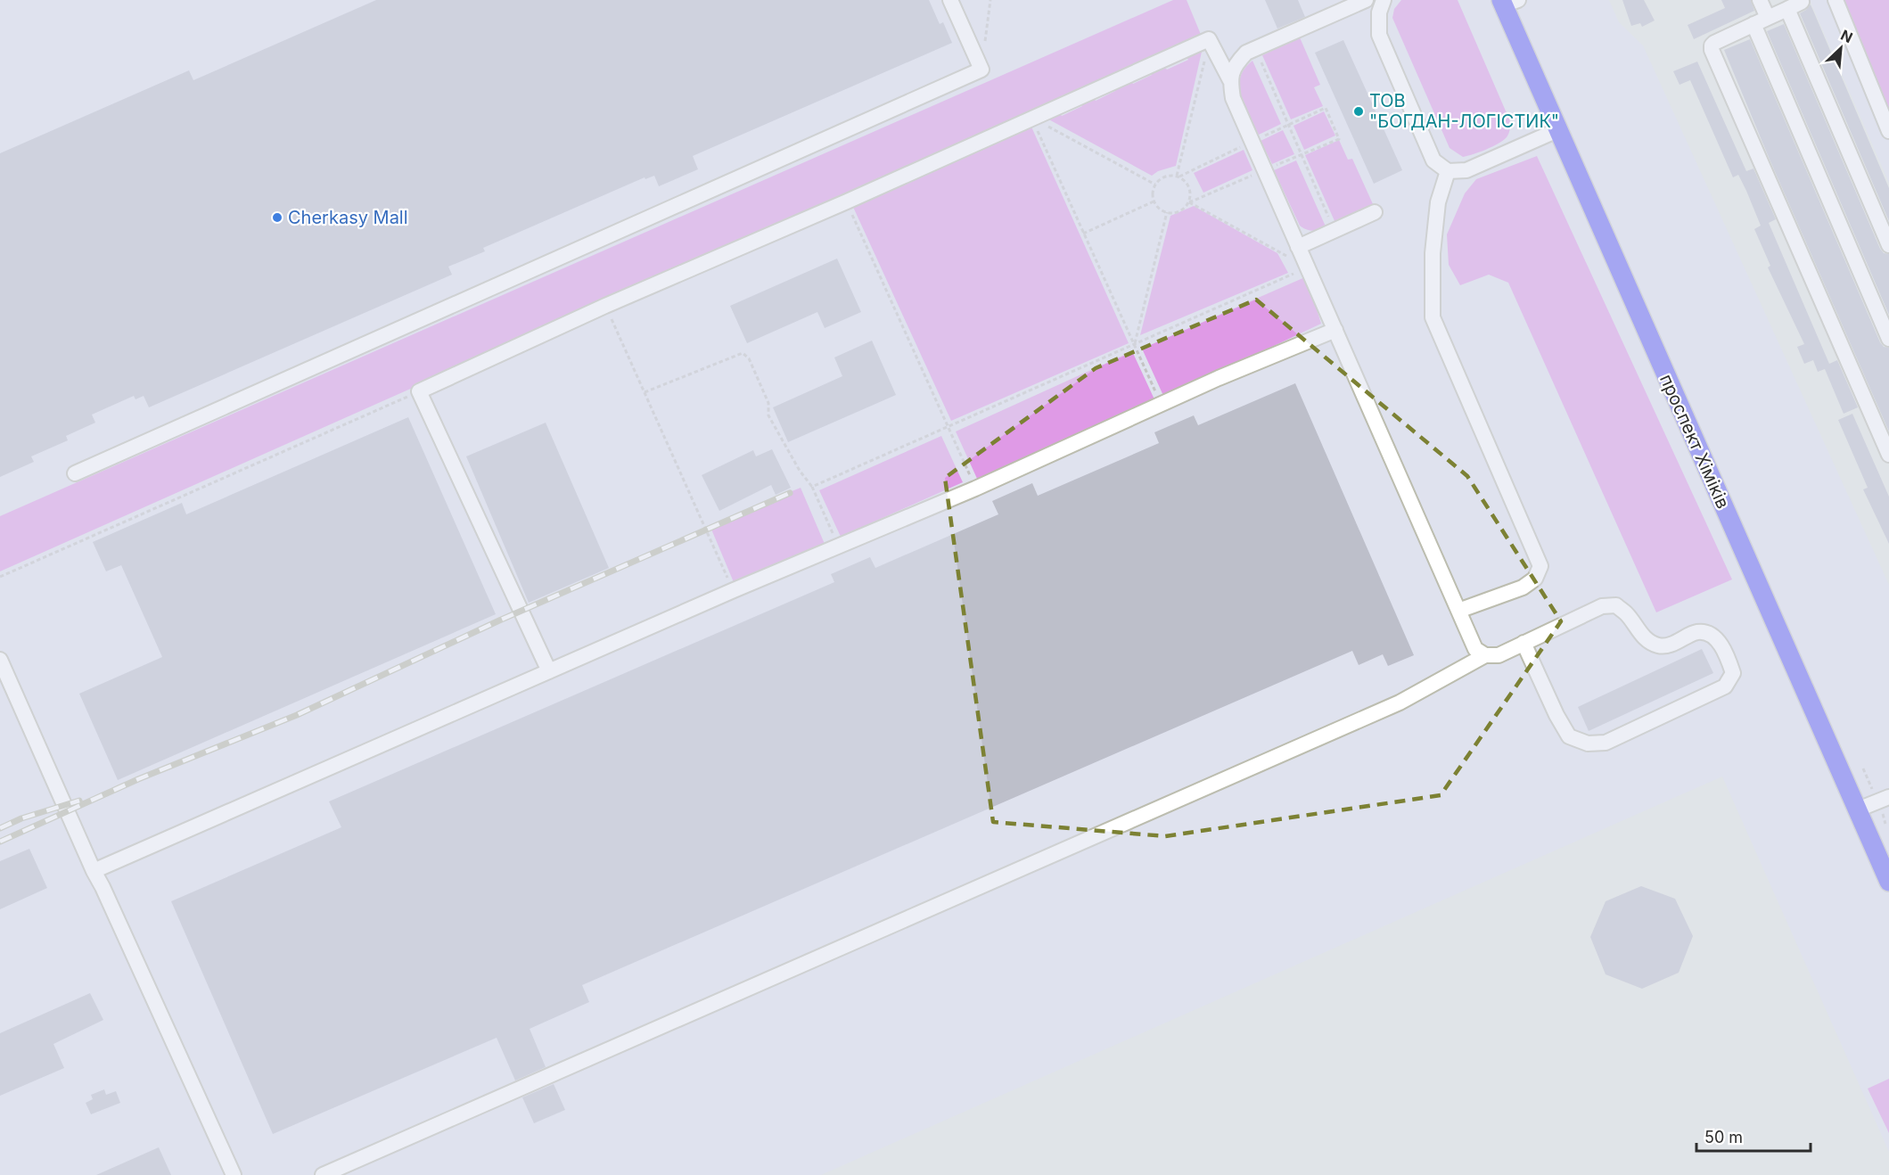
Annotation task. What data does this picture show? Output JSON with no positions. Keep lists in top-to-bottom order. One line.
{"streets":{"main road":["проспект Хіміків"]},"places":["ТОВ \"БОГДАН-ЛОГІСТИК\"","Cherkasy Mall"],"scale_bar":"50 m","north":"top right"}
